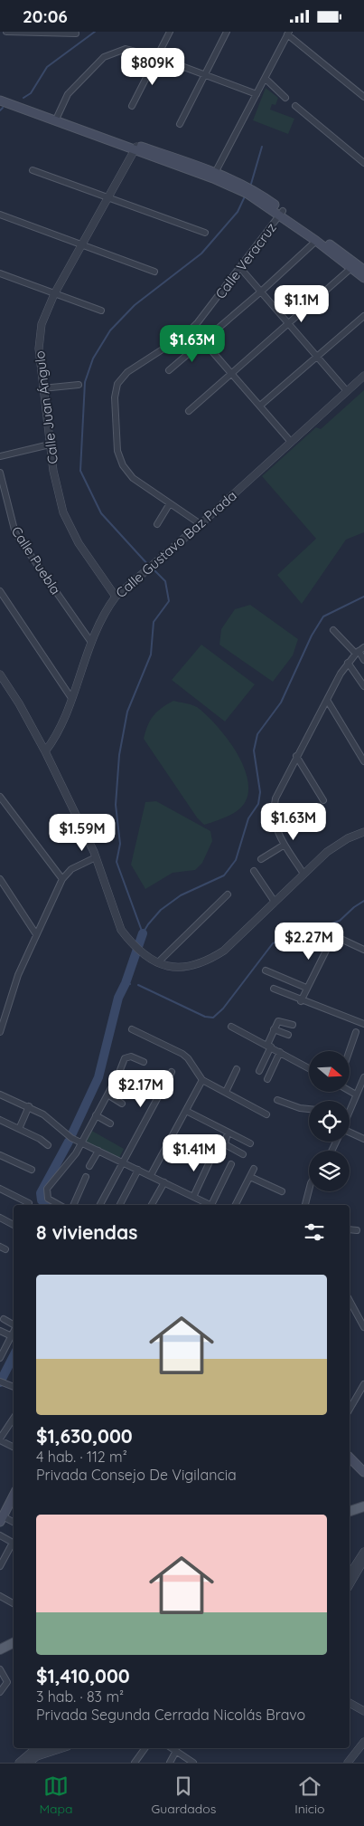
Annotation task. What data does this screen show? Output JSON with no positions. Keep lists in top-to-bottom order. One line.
{"streets":{"street":["Calle Veracruz","Calle Juan Ángulo","Calle Gustavo Baz Prada","Calle Puebla"]},"crossings":[["Calle Veracruz","Calle Gustavo Baz Prada"],["Calle Juan Ángulo","Calle Gustavo Baz Prada"],["Calle Gustavo Baz Prada","Calle Puebla"]],"north":"right","page":{"status":"20:06","price":["$809K","$1.1M","$1.63M","$1.63M","$1.59M","$2.27M","$2.17M","$1.41M"],"heading":"8 viviendas","list":[{"name":"$1,630,000","note":"4 hab. · 112 m² · Privada Consejo De Vigilancia"},{"name":"$1,410,000","note":"3 hab. · 83 m² · Privada Segunda Cerrada Nicolás Bravo"}],"tabs":["Mapa","Guardados","Inicio"]}}
